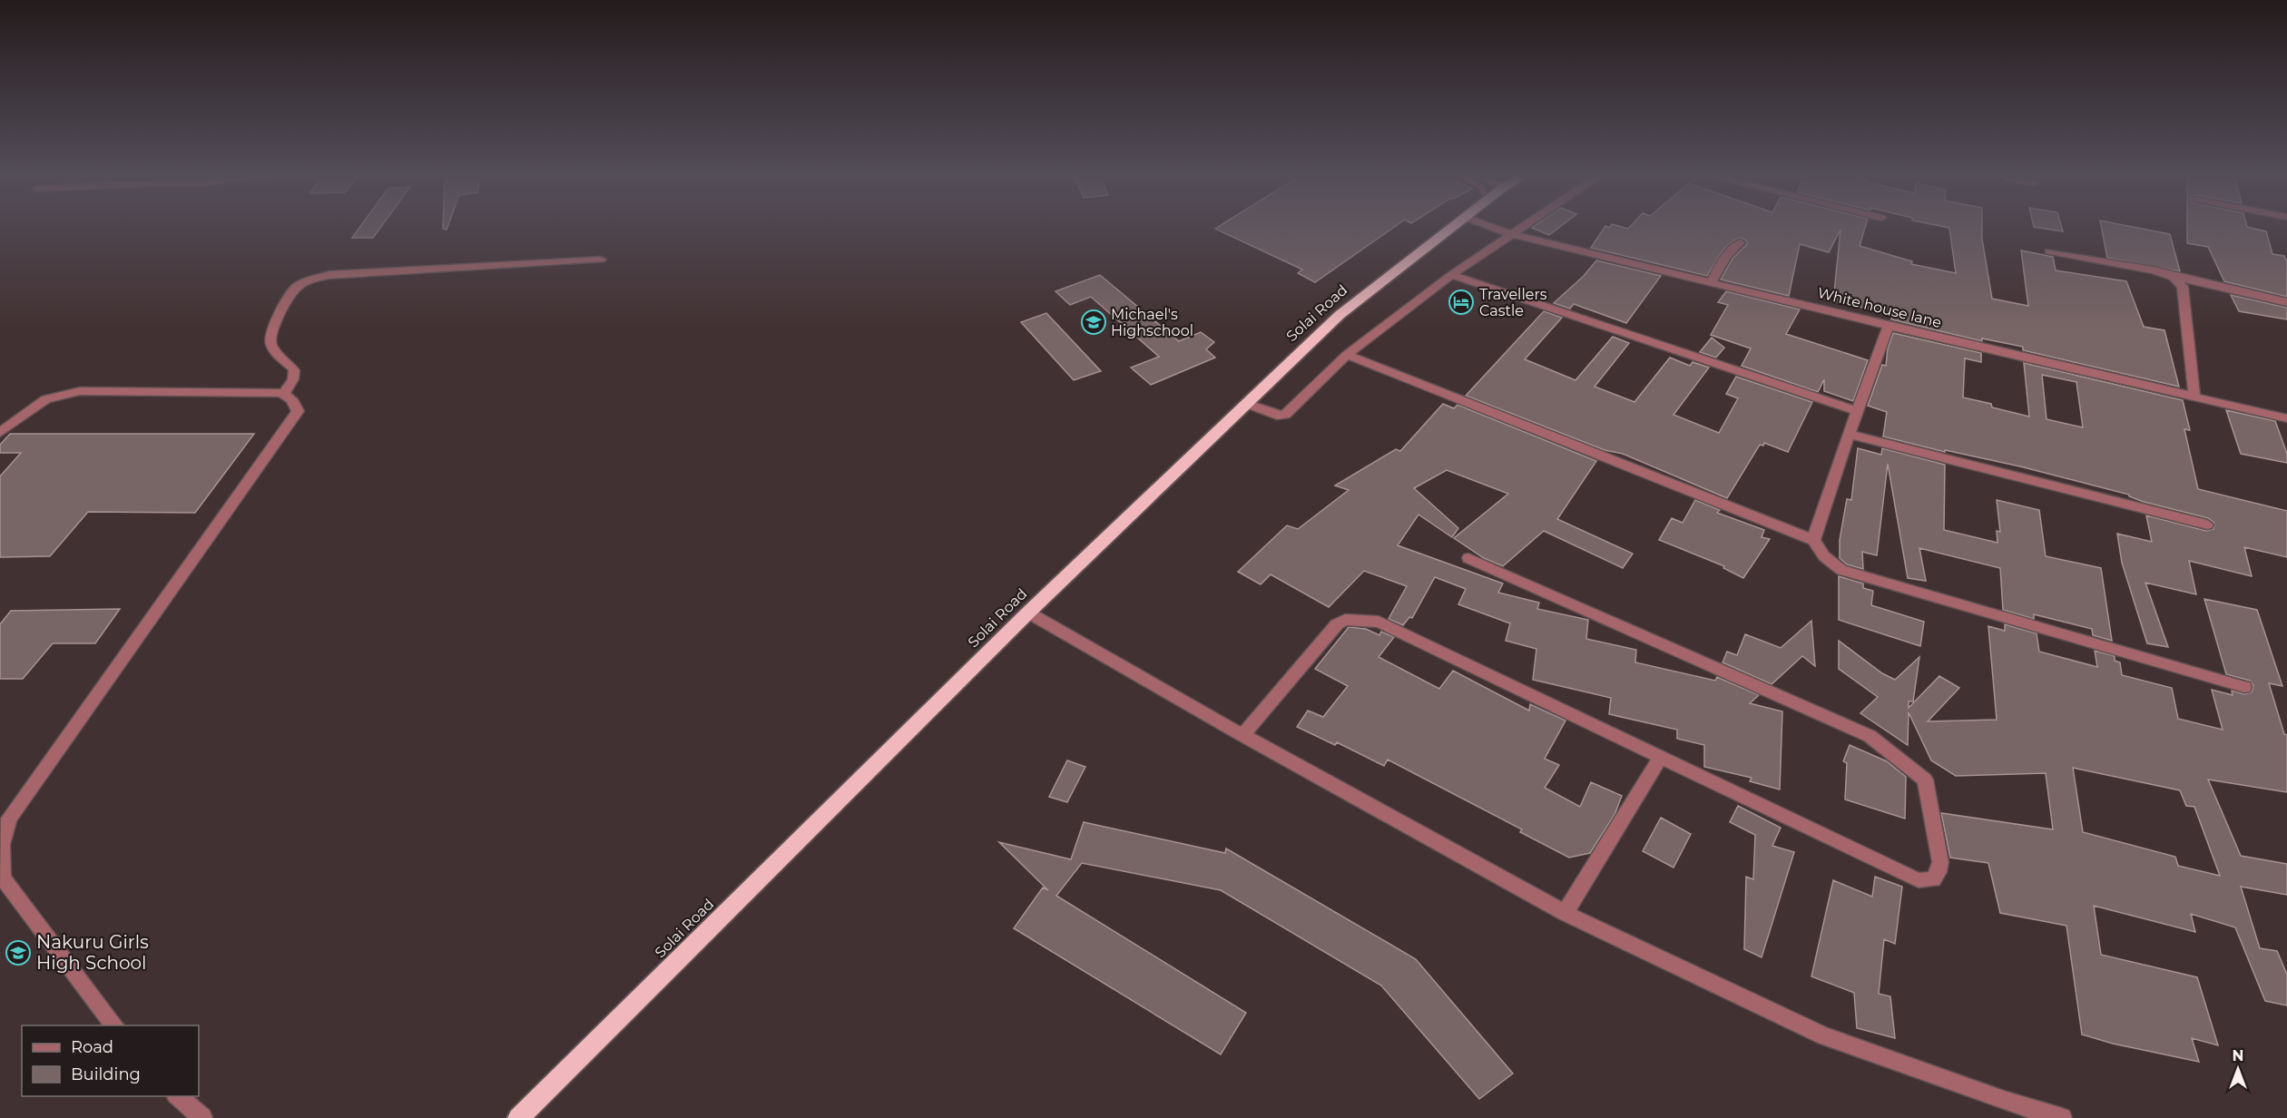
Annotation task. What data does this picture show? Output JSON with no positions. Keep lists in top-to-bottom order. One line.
{"streets":{"highway":["Solai Road"],"street":["White house lane"]},"places":{"hotel":["Travellers Castle"],"school or university":["Michael's Highschool","Nakuru Girls High School"]},"legend":["Road","Building"],"north":"top"}
